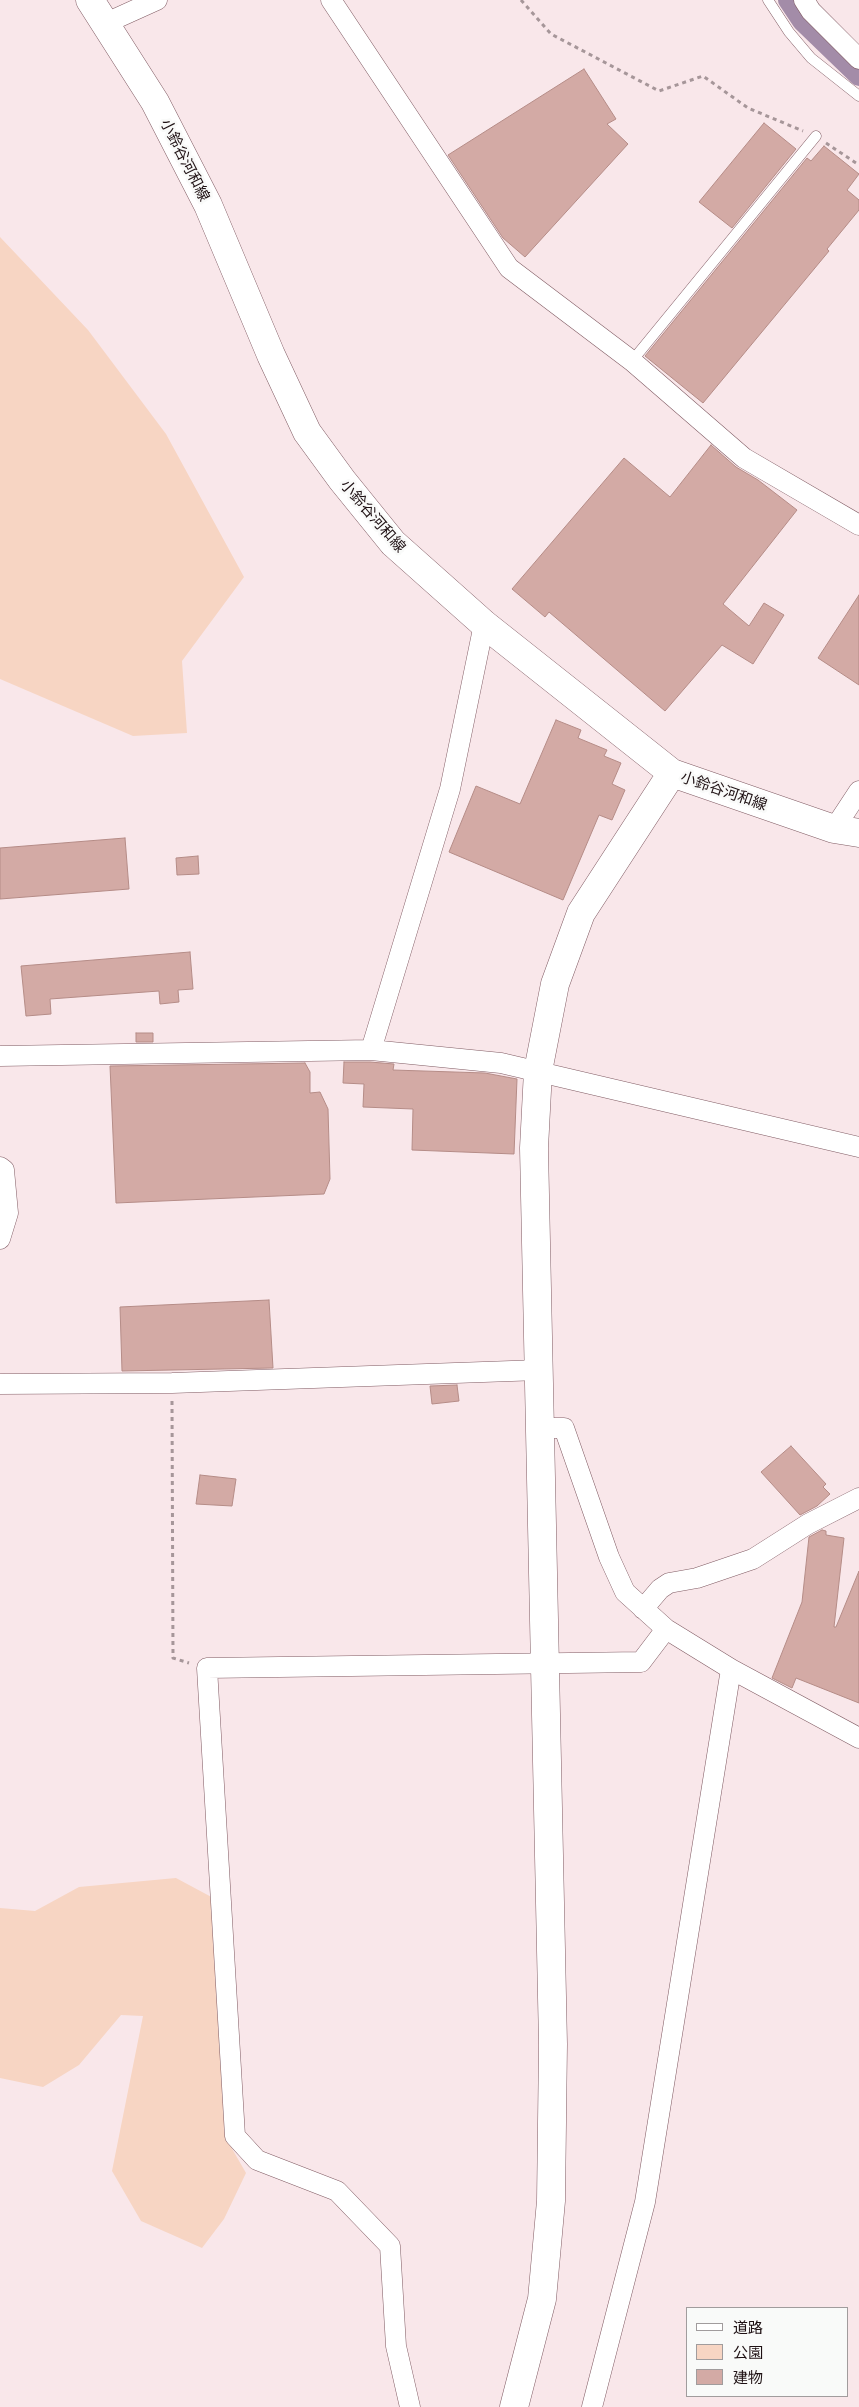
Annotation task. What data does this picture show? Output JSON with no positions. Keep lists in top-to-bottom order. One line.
{"streets":{"street":["小鈴谷河和線"]},"legend":["道路","公園","建物"]}
